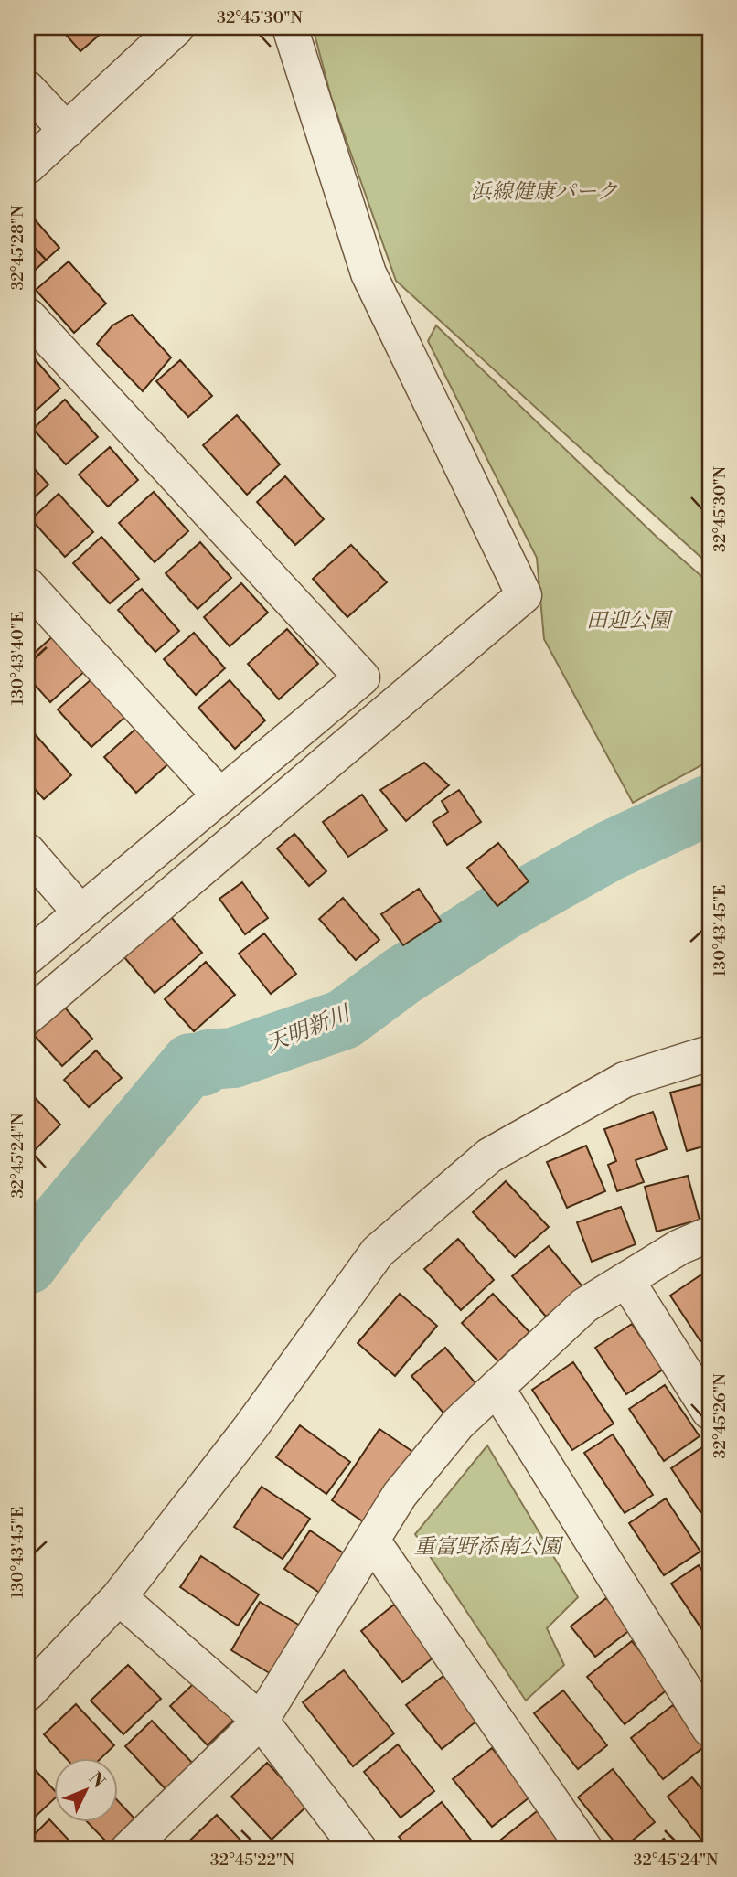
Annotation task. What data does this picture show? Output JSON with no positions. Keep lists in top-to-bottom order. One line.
{"water":["天明新川"],"parks":["浜線健康パーク","田迎公園","重富野添南公園"],"north":"top right","coordinates":["32°45'30\"N","32°45'28\"N","130°43'40\"E","130°43'45\"E","32°45'24\"N","32°45'26\"N","32°45'22\"N"]}
